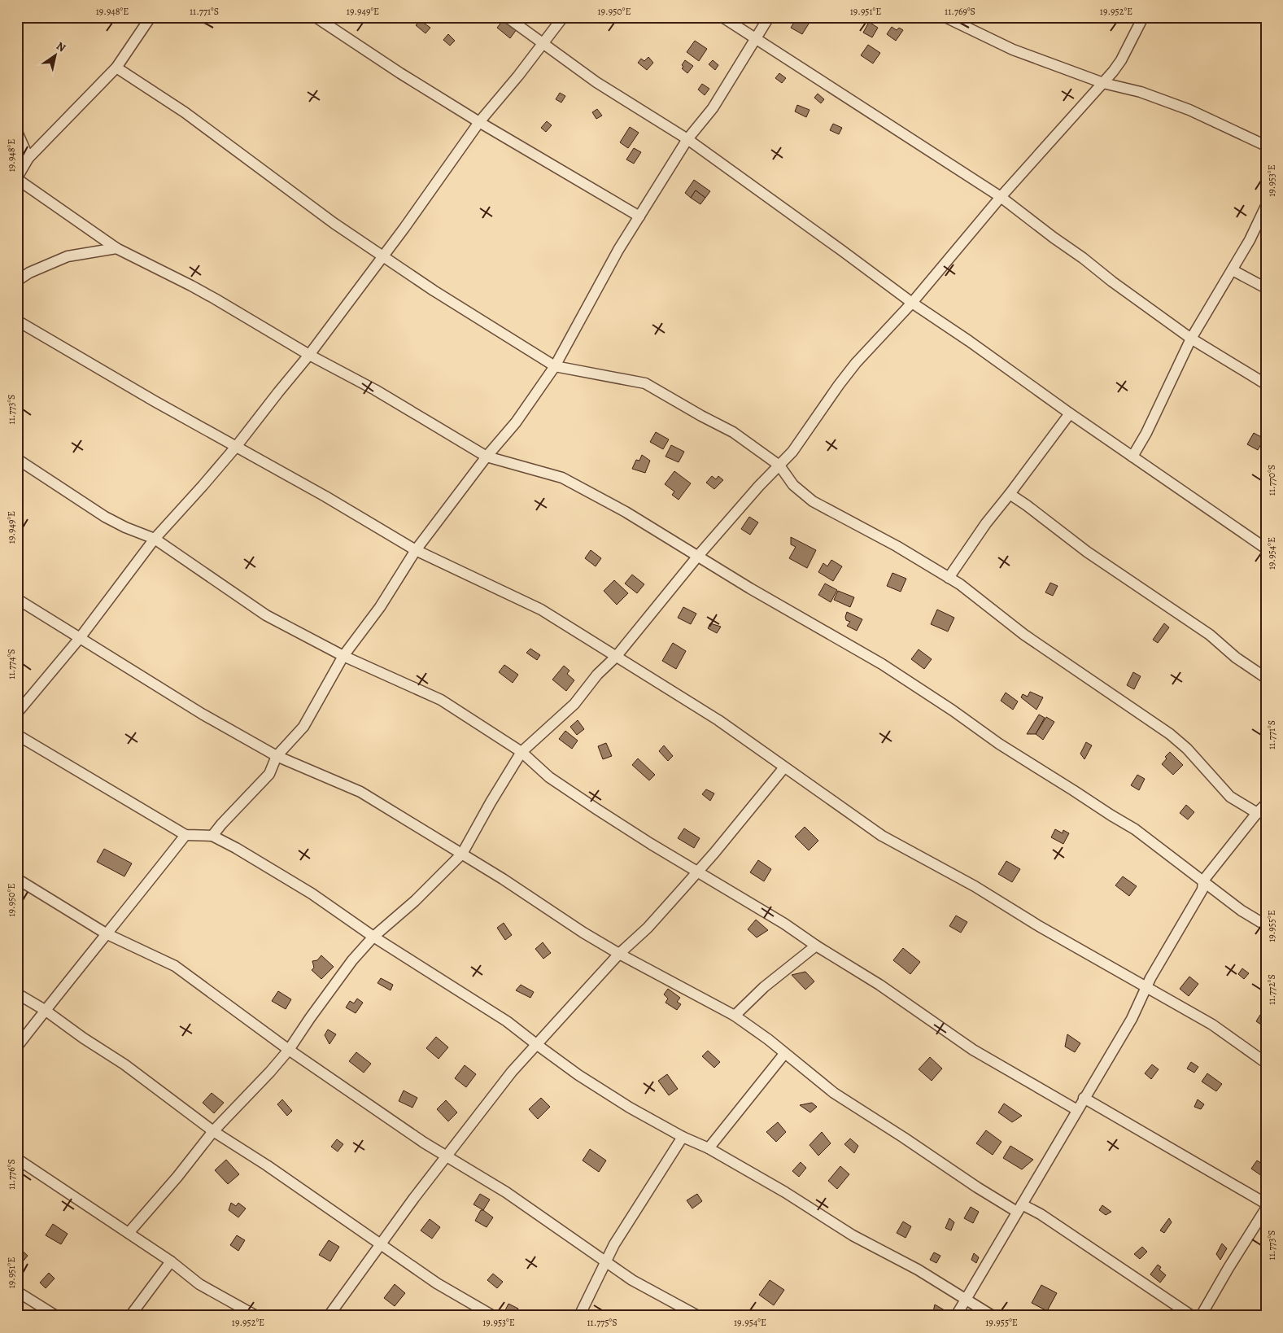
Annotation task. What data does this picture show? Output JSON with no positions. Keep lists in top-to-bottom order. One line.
{"north":"top right","coordinates":["19.948°E","11.771°S","19.949°E","19.950°E","19.951°E","11.769°S","19.952°E","19.953°E","11.773°S","11.770°S","19.954°E","11.774°S","19.955°E","11.772°S","11.776°S","11.775°S"]}
